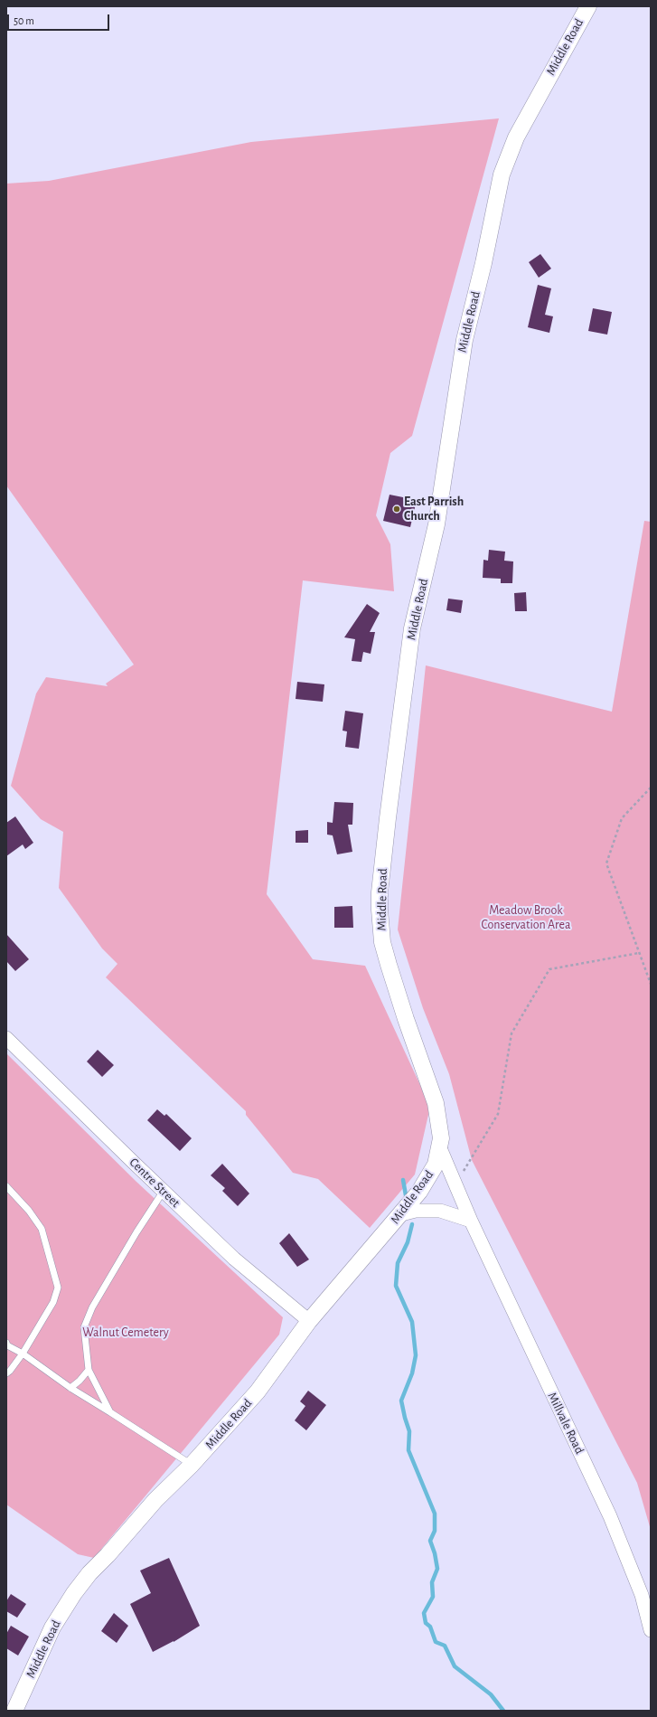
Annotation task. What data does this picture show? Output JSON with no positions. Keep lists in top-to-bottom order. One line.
{"streets":{"street":["Middle Road","Centre Street","Millvale Road"]},"crossings":[["Middle Road","Centre Street"],["Middle Road","Millvale Road"]],"parks":["Meadow Brook Conservation Area","Walnut Cemetery"],"places":["East Parrish Church"],"scale_bar":"50 m"}
